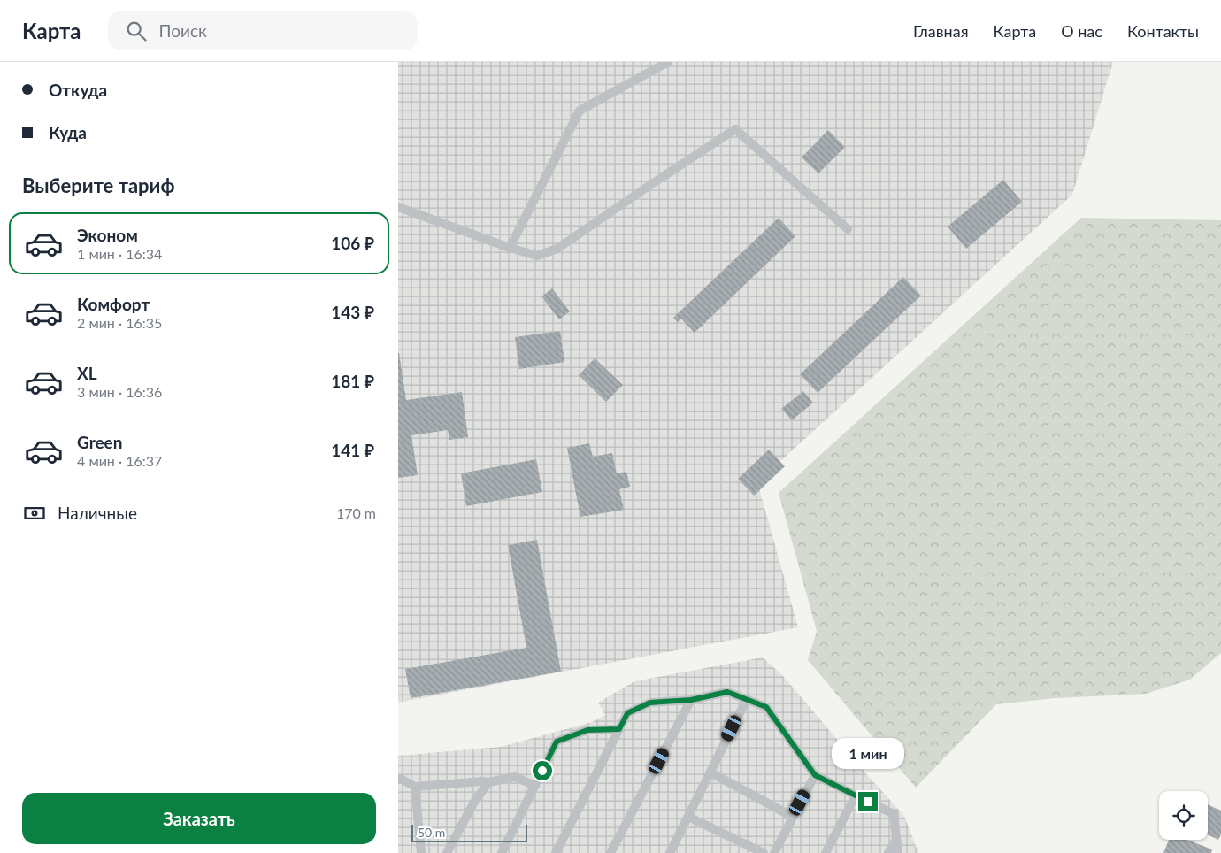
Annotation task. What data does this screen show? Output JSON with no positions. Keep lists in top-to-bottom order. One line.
{"scale_bar":"50 m","page":{"header":"Карта","search":"Поиск","nav":["Главная","Карта","О нас","Контакты"],"banner":["Откуда","Куда"],"heading":"Выберите тариф","list":[{"name":"Эконом","note":"1 мин · 16:34","value":"106 ₽"},{"name":"Комфорт","note":"2 мин · 16:35","value":"143 ₽"},{"name":"XL","note":"3 мин · 16:36","value":"181 ₽"},{"name":"Green","note":"4 мин · 16:37","value":"141 ₽"}],"pay":["Наличные","170 m"],"bubble":"1 мин","buttons":"Заказать","scale":"50 m"}}
